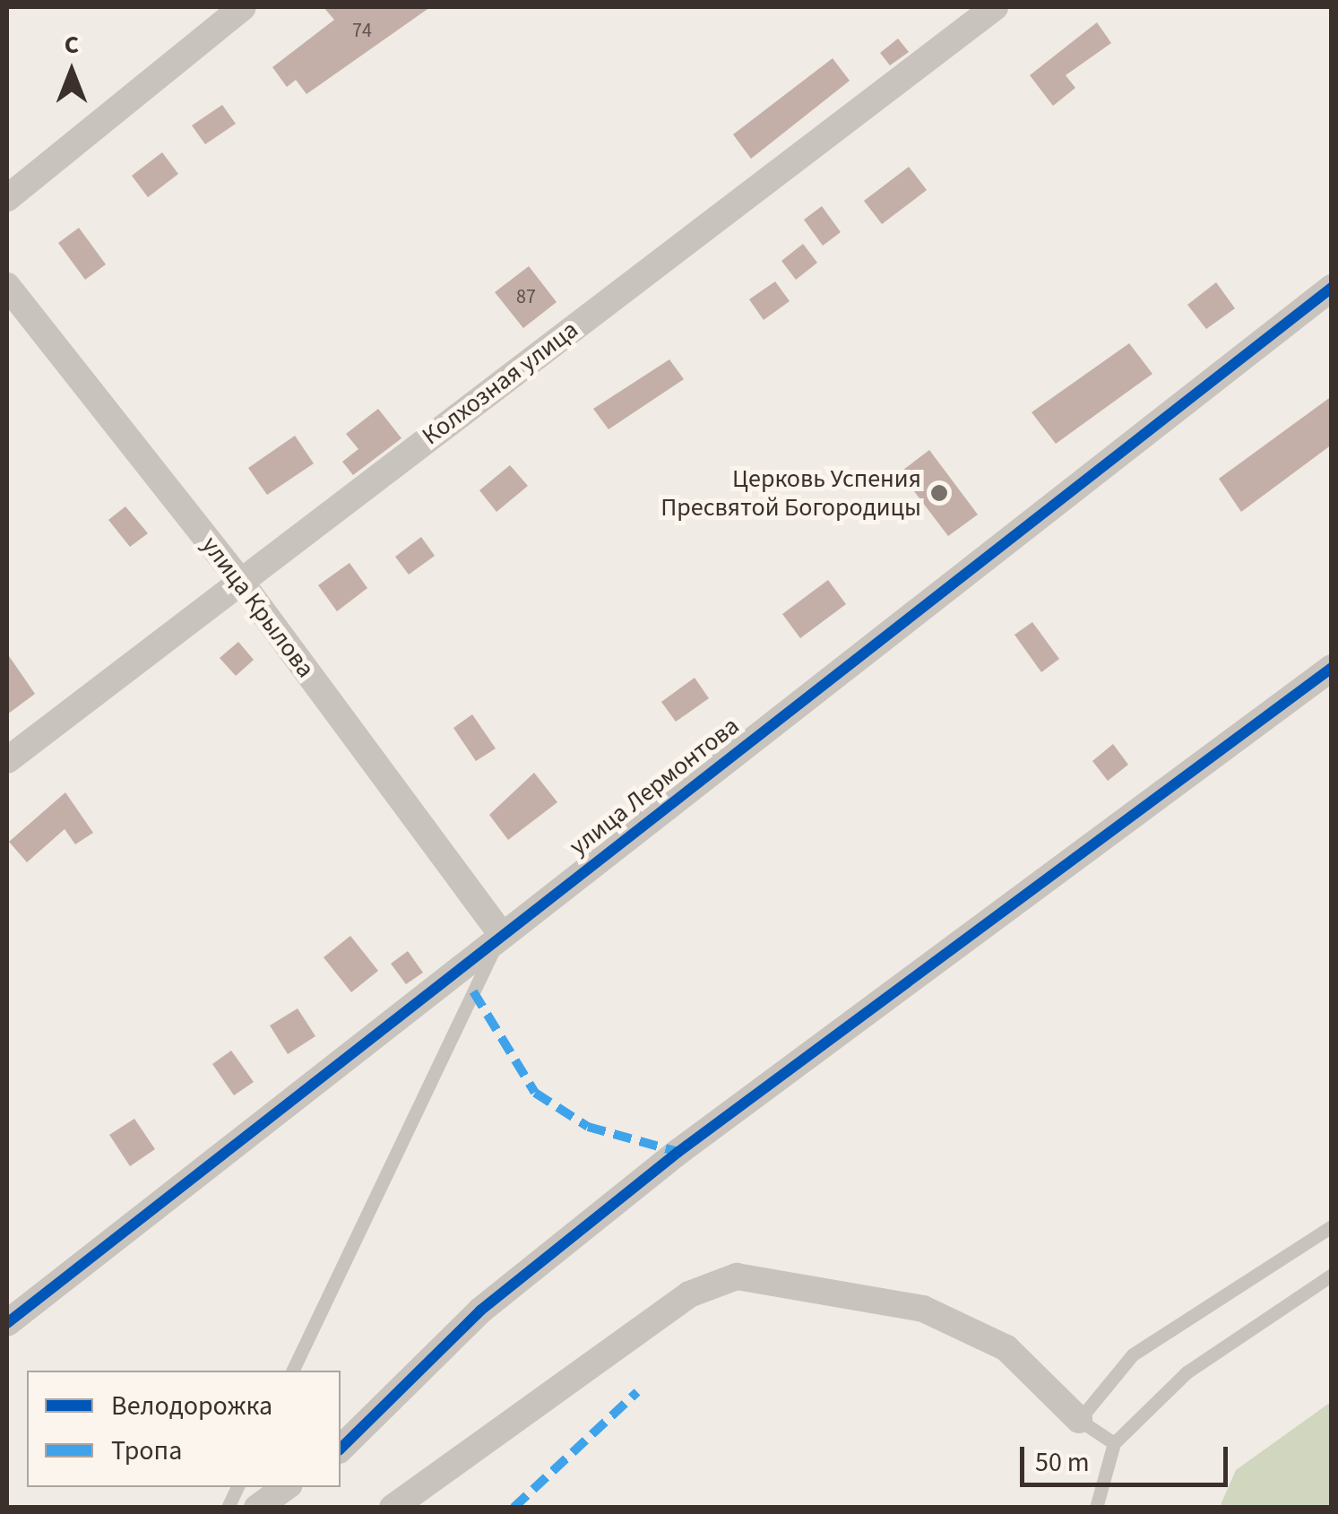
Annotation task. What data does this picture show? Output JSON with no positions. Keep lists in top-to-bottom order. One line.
{"streets":{"street":["Колхозная улица","улица Крылова","улица Лермонтова"]},"crossings":[["Колхозная улица","улица Крылова"],["улица Крылова","улица Лермонтова"]],"places":["Церковь Успения Пресвятой Богородицы"],"house_numbers":["74","87"],"legend":["Велодорожка","Тропа"],"scale_bar":"50 m","north":"top"}
